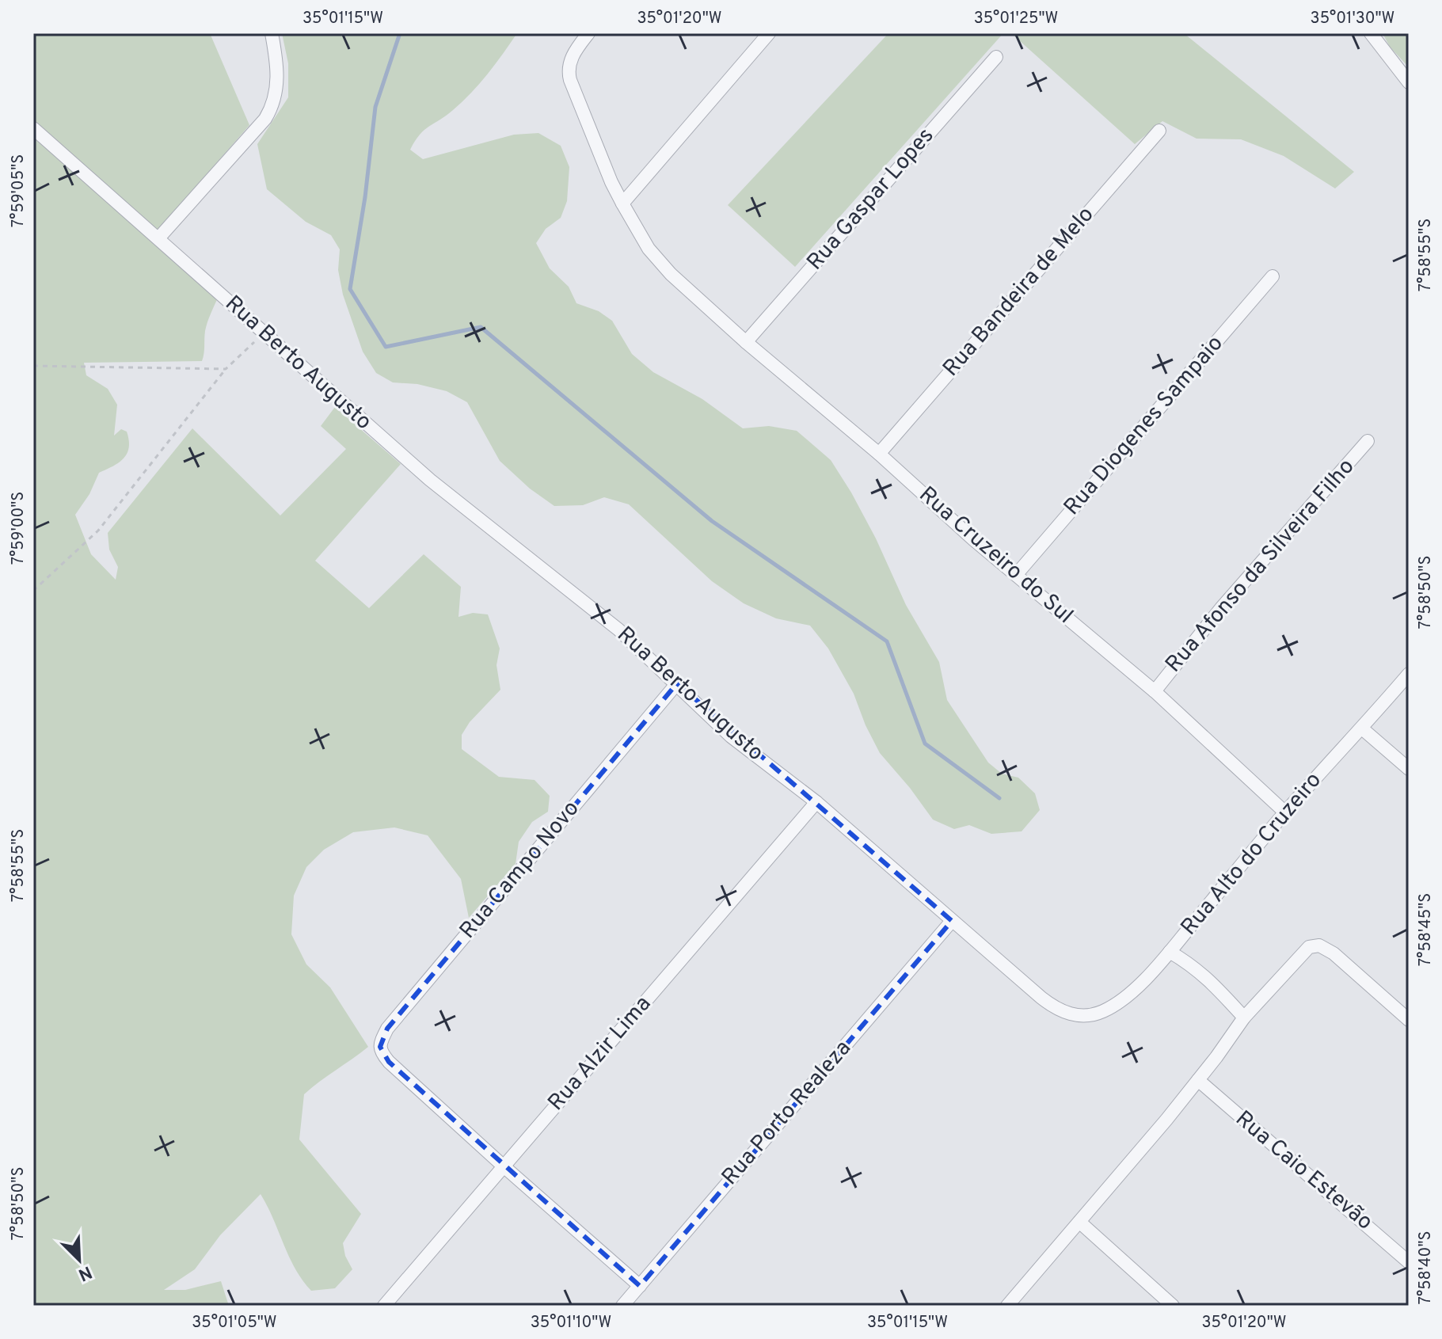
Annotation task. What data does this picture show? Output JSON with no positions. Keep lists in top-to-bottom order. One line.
{"streets":{"street":["Rua Gaspar Lopes","Rua Bandeira de Melo","Rua Berto Augusto","Rua Diogenes Sampaio","Rua Cruzeiro do Sul","Rua Afonso da Silveira Filho","Rua Alto do Cruzeiro","Rua Campo Novo","Rua Alzir Lima","Rua Porto Realeza","Rua Caio Estevão"]},"crossings":[["Rua Gaspar Lopes","Rua Cruzeiro do Sul"],["Rua Bandeira de Melo","Rua Cruzeiro do Sul"],["Rua Berto Augusto","Rua Alto do Cruzeiro"],["Rua Berto Augusto","Rua Campo Novo"],["Rua Berto Augusto","Rua Alzir Lima"],["Rua Berto Augusto","Rua Porto Realeza"],["Rua Diogenes Sampaio","Rua Cruzeiro do Sul"],["Rua Cruzeiro do Sul","Rua Afonso da Silveira Filho"],["Rua Cruzeiro do Sul","Rua Alto do Cruzeiro"],["Rua Campo Novo","Rua Alzir Lima"]],"north":"bottom right","coordinates":["35°01'15\"W","35°01'20\"W","35°01'25\"W","35°01'30\"W","7°59'05\"S","7°58'55\"S","7°59'00\"S","7°58'50\"S","7°58'45\"S","7°58'40\"S","35°01'05\"W","35°01'10\"W"]}
